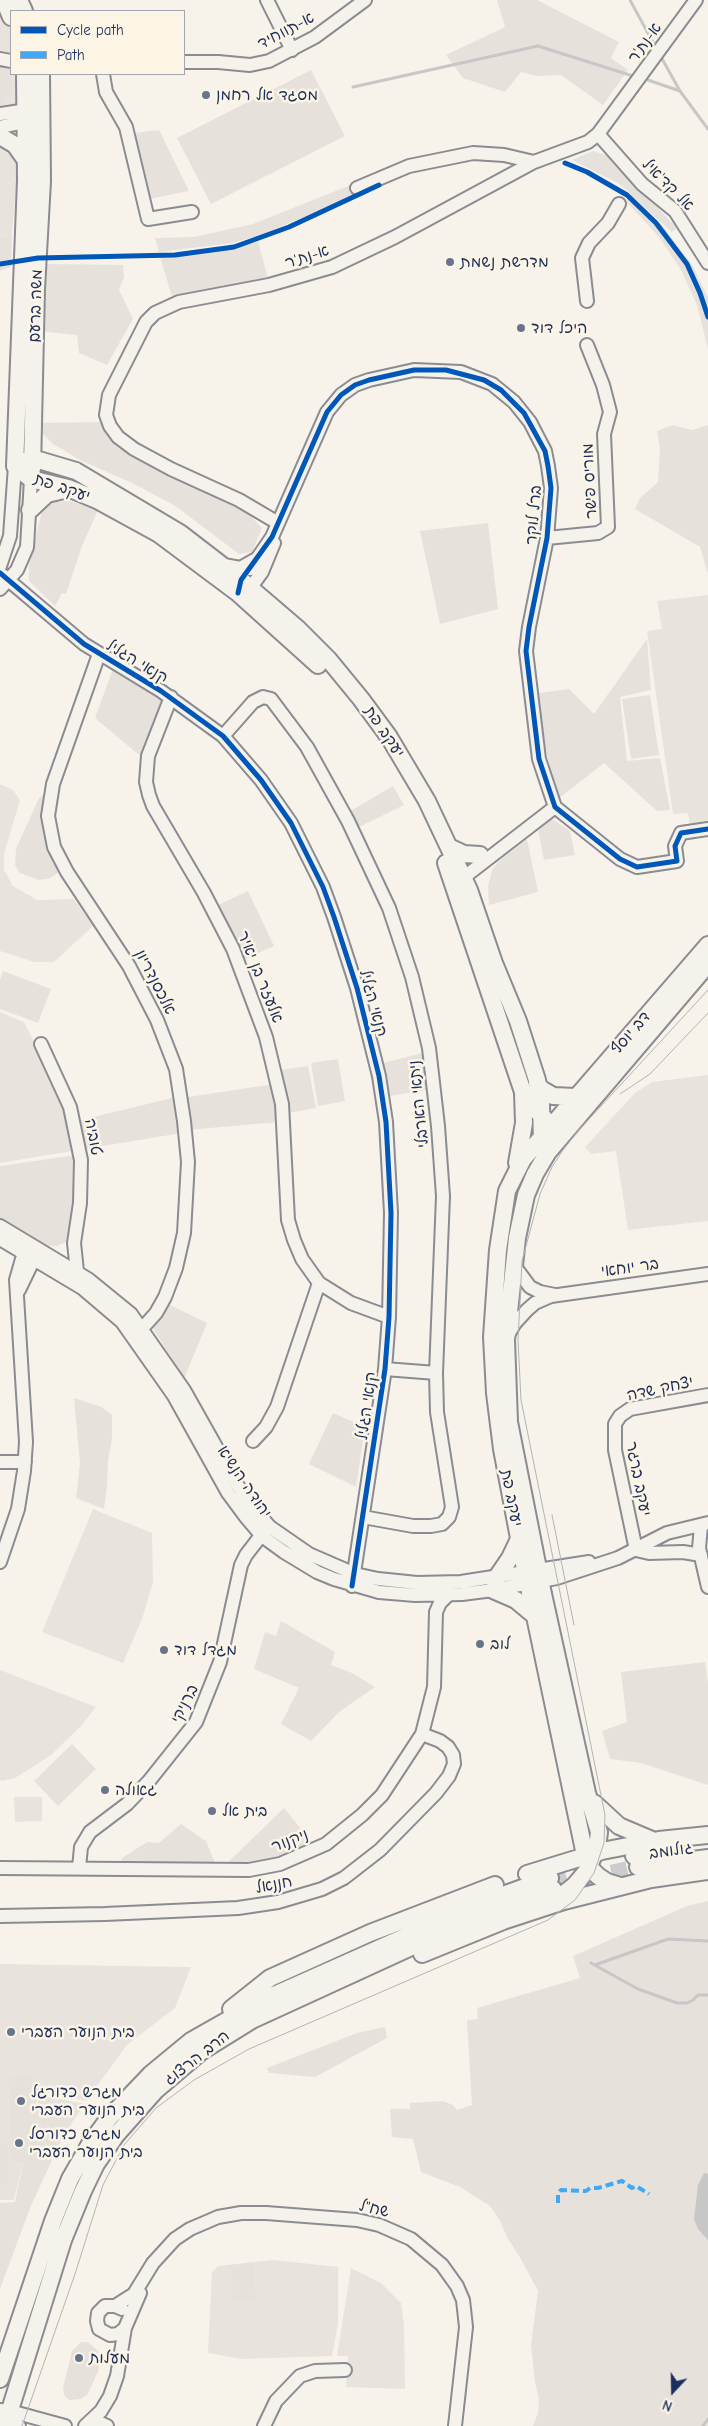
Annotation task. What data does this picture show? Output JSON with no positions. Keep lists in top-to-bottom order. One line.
{"streets":{"main road":["משה ברעם","יעקב פת","דב יוסף","גולומב","הרב הרצוג"],"street":["א-תווחיד","א-נת'ר","אל קד'איל","מוריס פישר","ברל לוקר","קנאי הגליל","אלעזר בן יאיר","אלכסנדריון","ניתאי הארבלי","טוביה","בר יוחאי","יצחק שדה","יעקב ברגר","יהודה הנשיא","ברניקי","ניקנור","חננאל","שח\"ל"]},"crossings":[["א-נת'ר","אל קד'איל"],["א-נת'ר","ברל לוקר"],["משה ברעם","יעקב פת"],["מוריס פישר","ברל לוקר"],["יעקב פת","ברל לוקר"],["יעקב פת","דב יוסף"],["יעקב פת","בר יוחאי"],["יעקב פת","יהודה הנשיא"],["יעקב פת","הרב הרצוג"],["קנאי הגליל","אלעזר בן יאיר"],["קנאי הגליל","אלכסנדריון"],["קנאי הגליל","ניתאי הארבלי"],["קנאי הגליל","יהודה הנשיא"],["אלכסנדריון","יהודה הנשיא"],["טוביה","יהודה הנשיא"],["יצחק שדה","יעקב ברגר"],["יעקב ברגר","יהודה הנשיא"],["יהודה הנשיא","ברניקי"],["יהודה הנשיא","ניקנור"],["ברניקי","ניקנור"],["ניקנור","חננאל"]],"places":["מסגד אל רחמן","מדרשת נשמת","היכל דוד","לוב","מגדל דוד","גאולה","בית אל","בית הנוער העברי","מגרש כדורגל בית הנוער העברי","מגרש כדורסל בית הנוער העברי","מעלות"],"legend":["Cycle path","Path"],"north":"bottom"}
